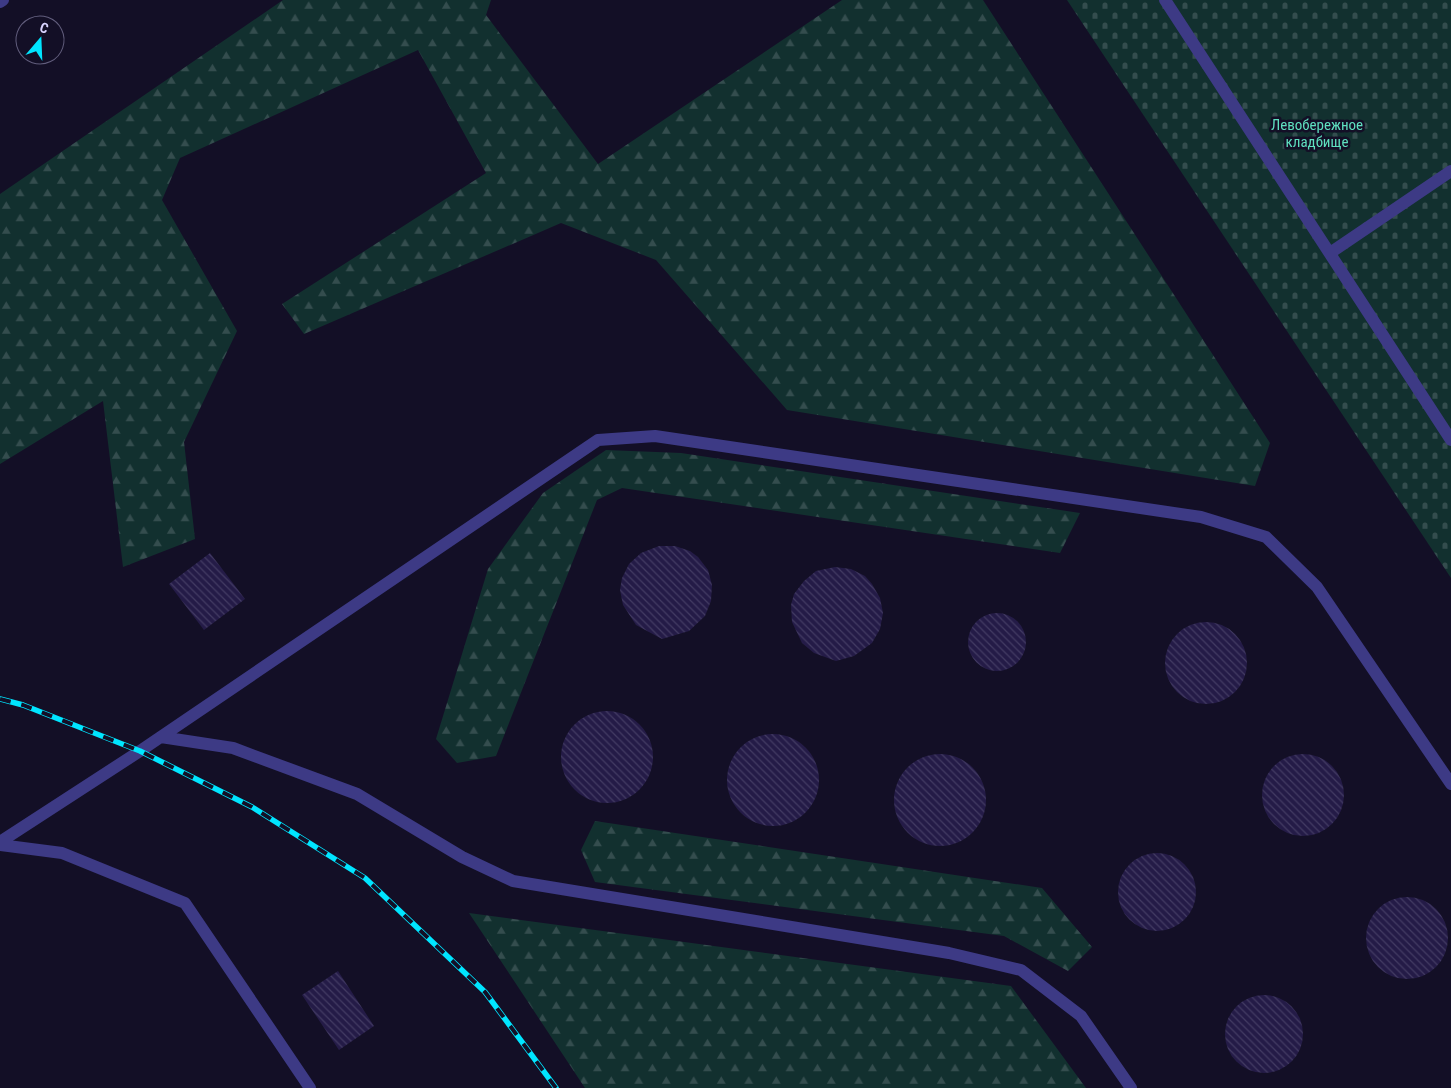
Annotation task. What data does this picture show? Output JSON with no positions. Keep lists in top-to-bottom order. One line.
{"parks":["Левобережное кладбище"],"north":"top"}
